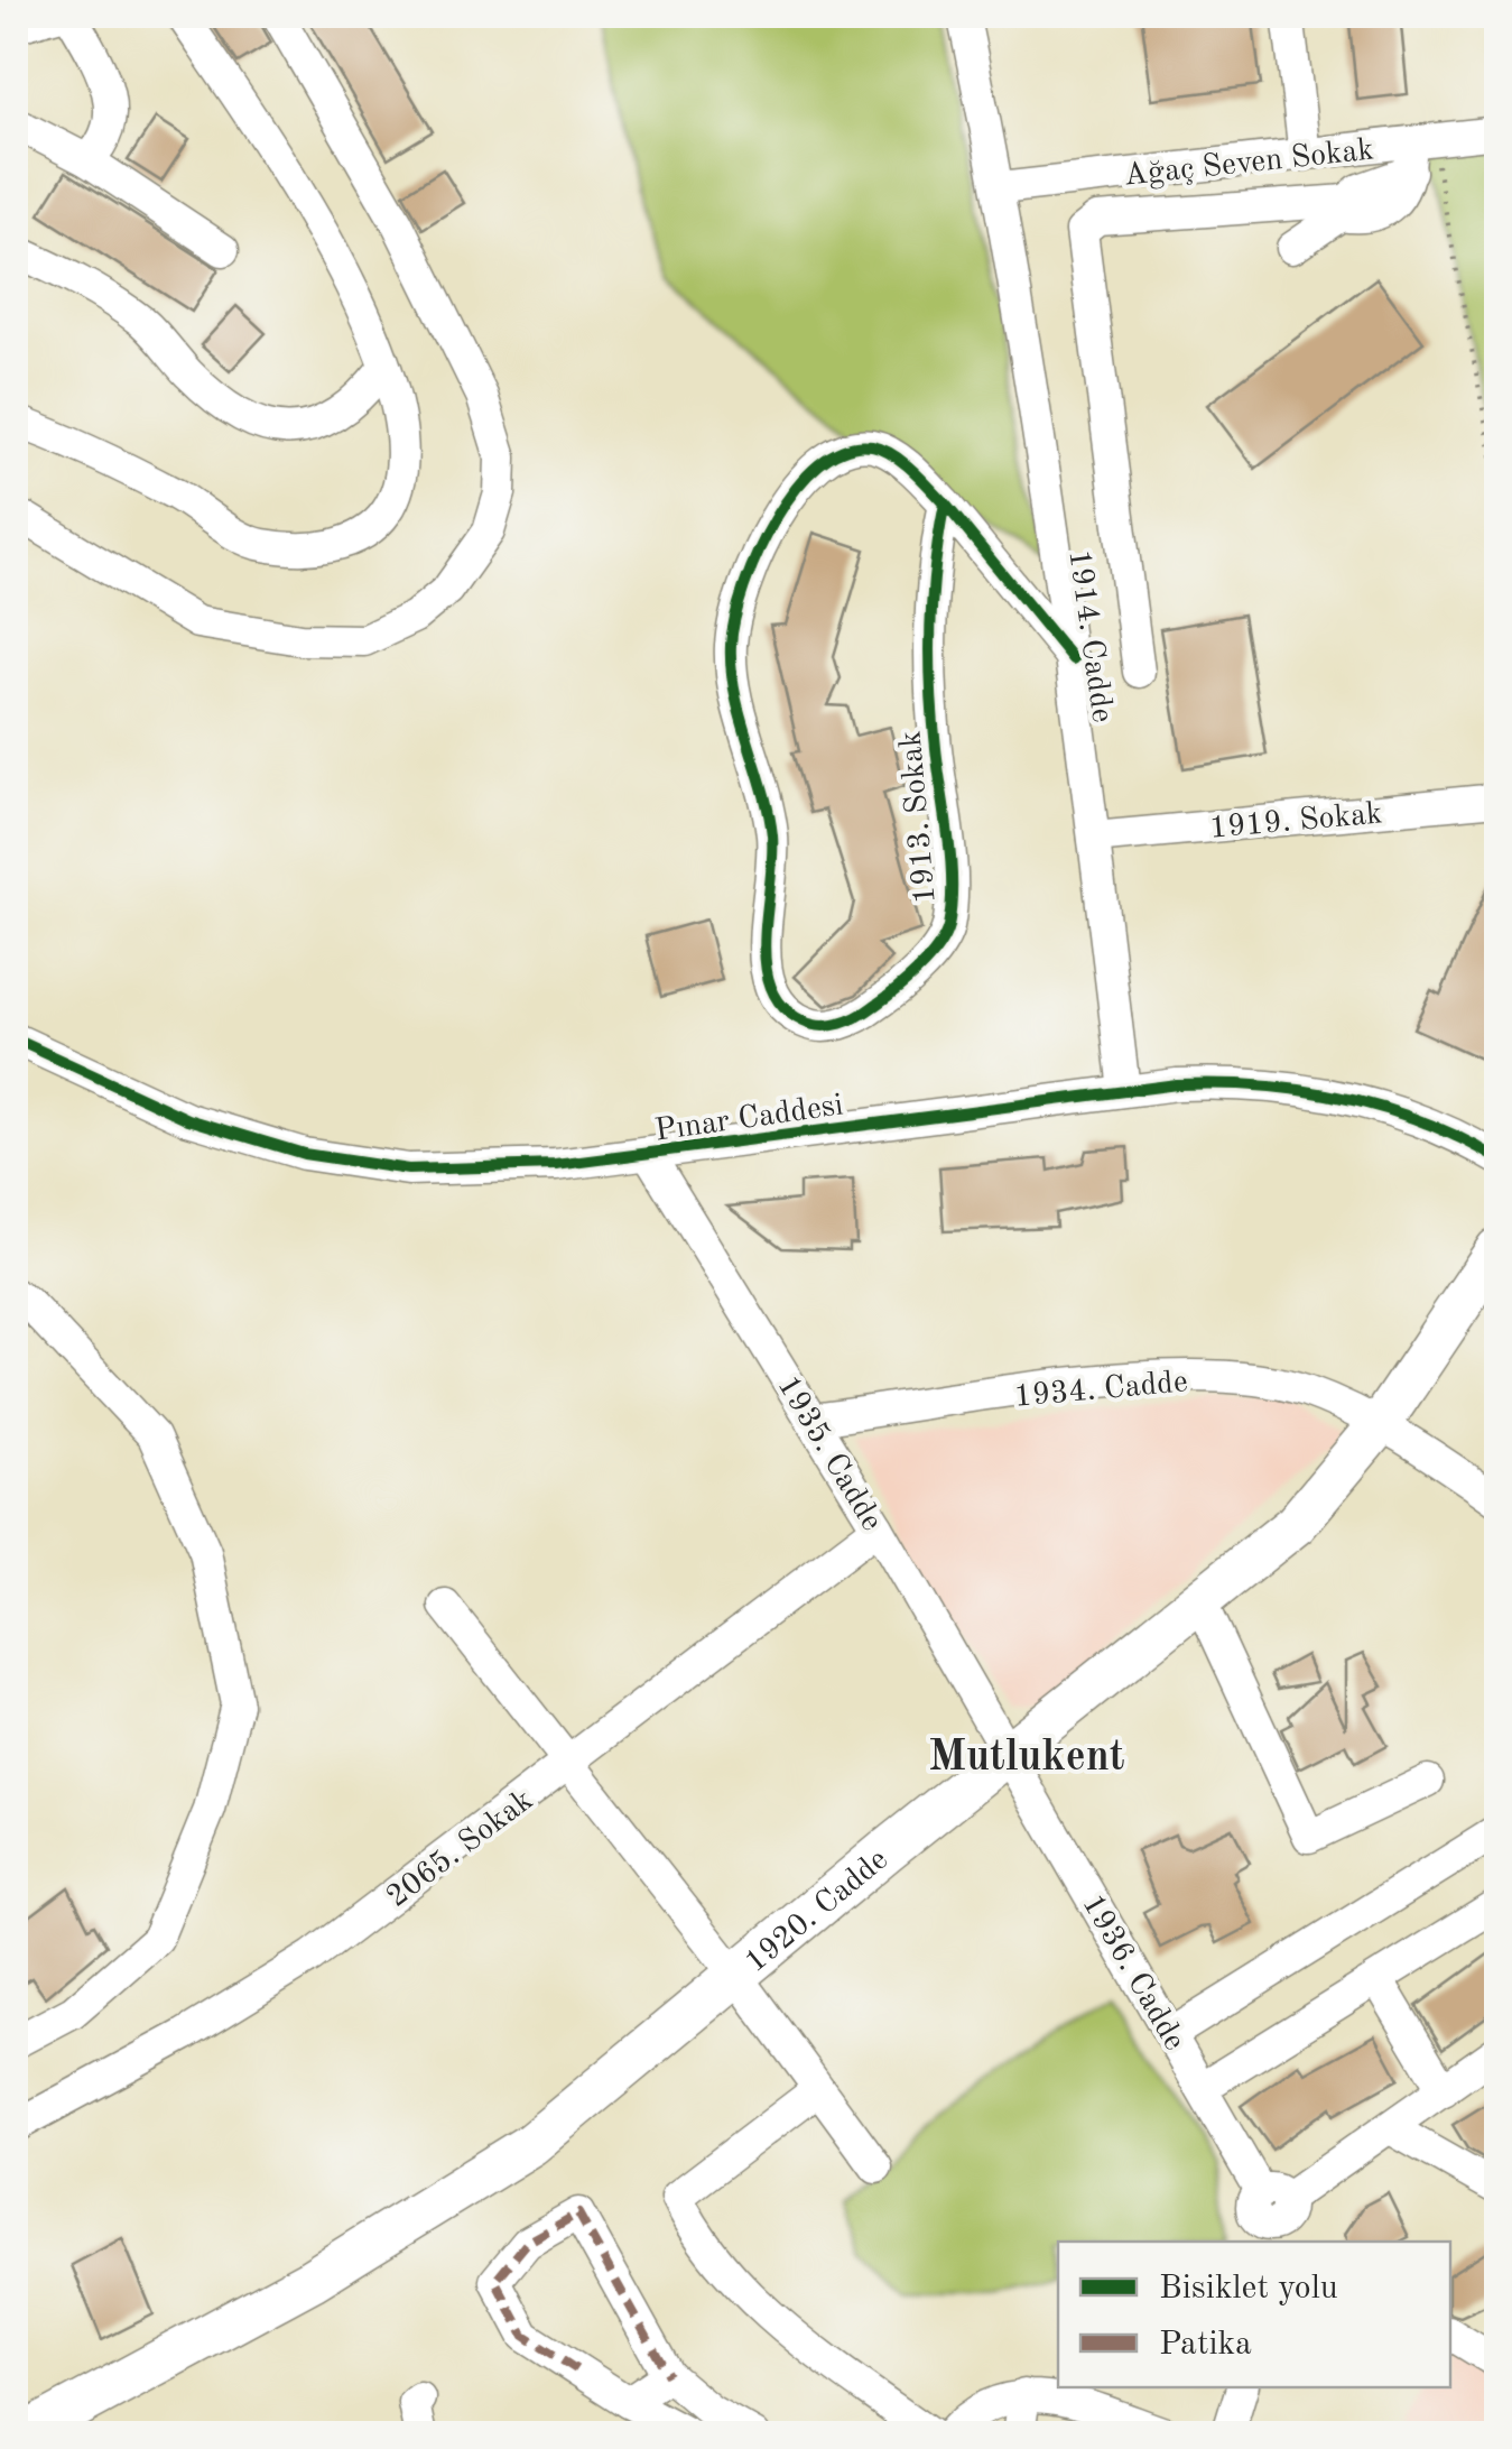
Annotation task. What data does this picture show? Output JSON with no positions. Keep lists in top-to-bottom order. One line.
{"streets":{"main road":["1920. Cadde"],"street":["Ağaç Seven Sokak","1914. Cadde","1913. Sokak","1919. Sokak","Pınar Caddesi","1934. Cadde","1935. Cadde","2065. Sokak","1936. Cadde"]},"crossings":[["Ağaç Seven Sokak","1914. Cadde"],["1914. Cadde","1913. Sokak"],["1914. Cadde","1919. Sokak"],["1914. Cadde","Pınar Caddesi"],["Pınar Caddesi","1935. Cadde"],["1934. Cadde","1935. Cadde"],["1934. Cadde","1920. Cadde"],["1935. Cadde","2065. Sokak"],["1935. Cadde","1920. Cadde"],["1935. Cadde","1936. Cadde"],["1920. Cadde","1936. Cadde"]],"districts":["Mutlukent"],"legend":["Bisiklet yolu","Patika"]}
